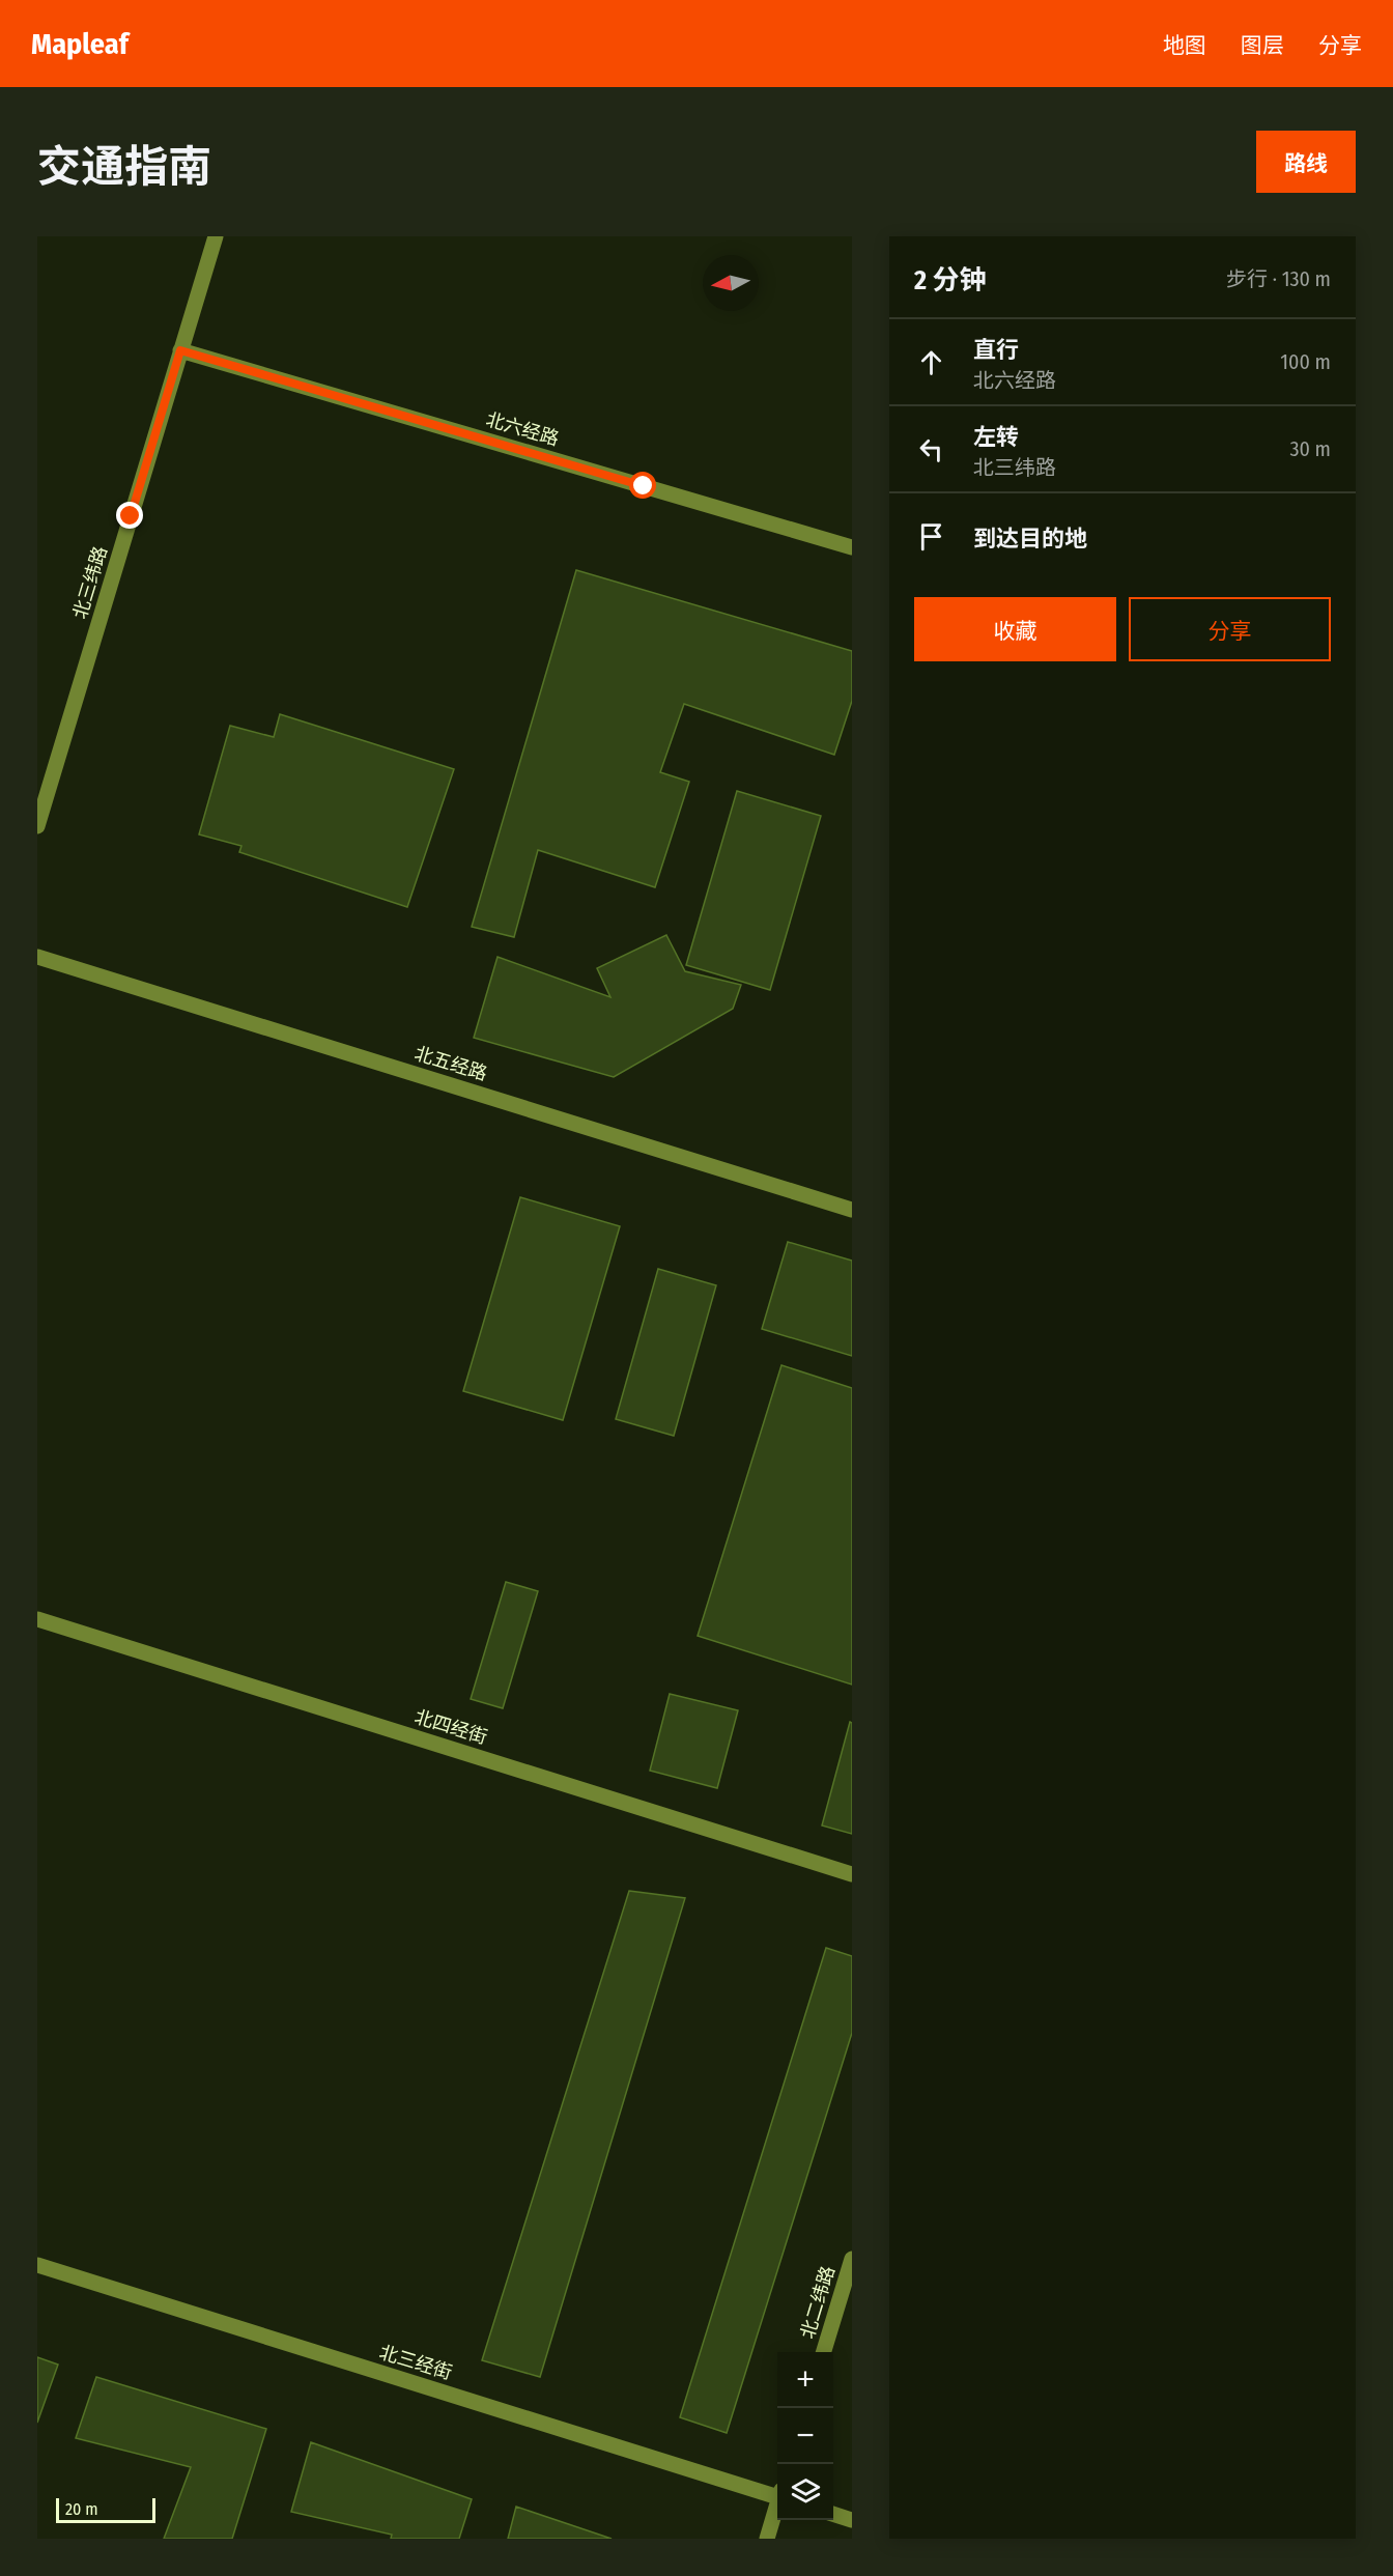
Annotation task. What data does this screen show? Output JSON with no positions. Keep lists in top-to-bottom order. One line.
{"streets":{"street":["北六经路","北三纬路","北五经路","北四经街","北二纬路","北三经街"]},"crossings":[["北六经路","北三纬路"]],"scale_bar":"20 m","north":"left","page":{"header":"Mapleaf","nav":["地图","图层","分享"],"title":"交通指南","buttons":["路线",["收藏","分享"]],"heading":["2 分钟","步行 · 130 m"],"list":[["直行","北六经路","100 m"],["左转","北三纬路","30 m"],"到达目的地"],"map_buttons":["+","−"],"scale":"20 m"}}
